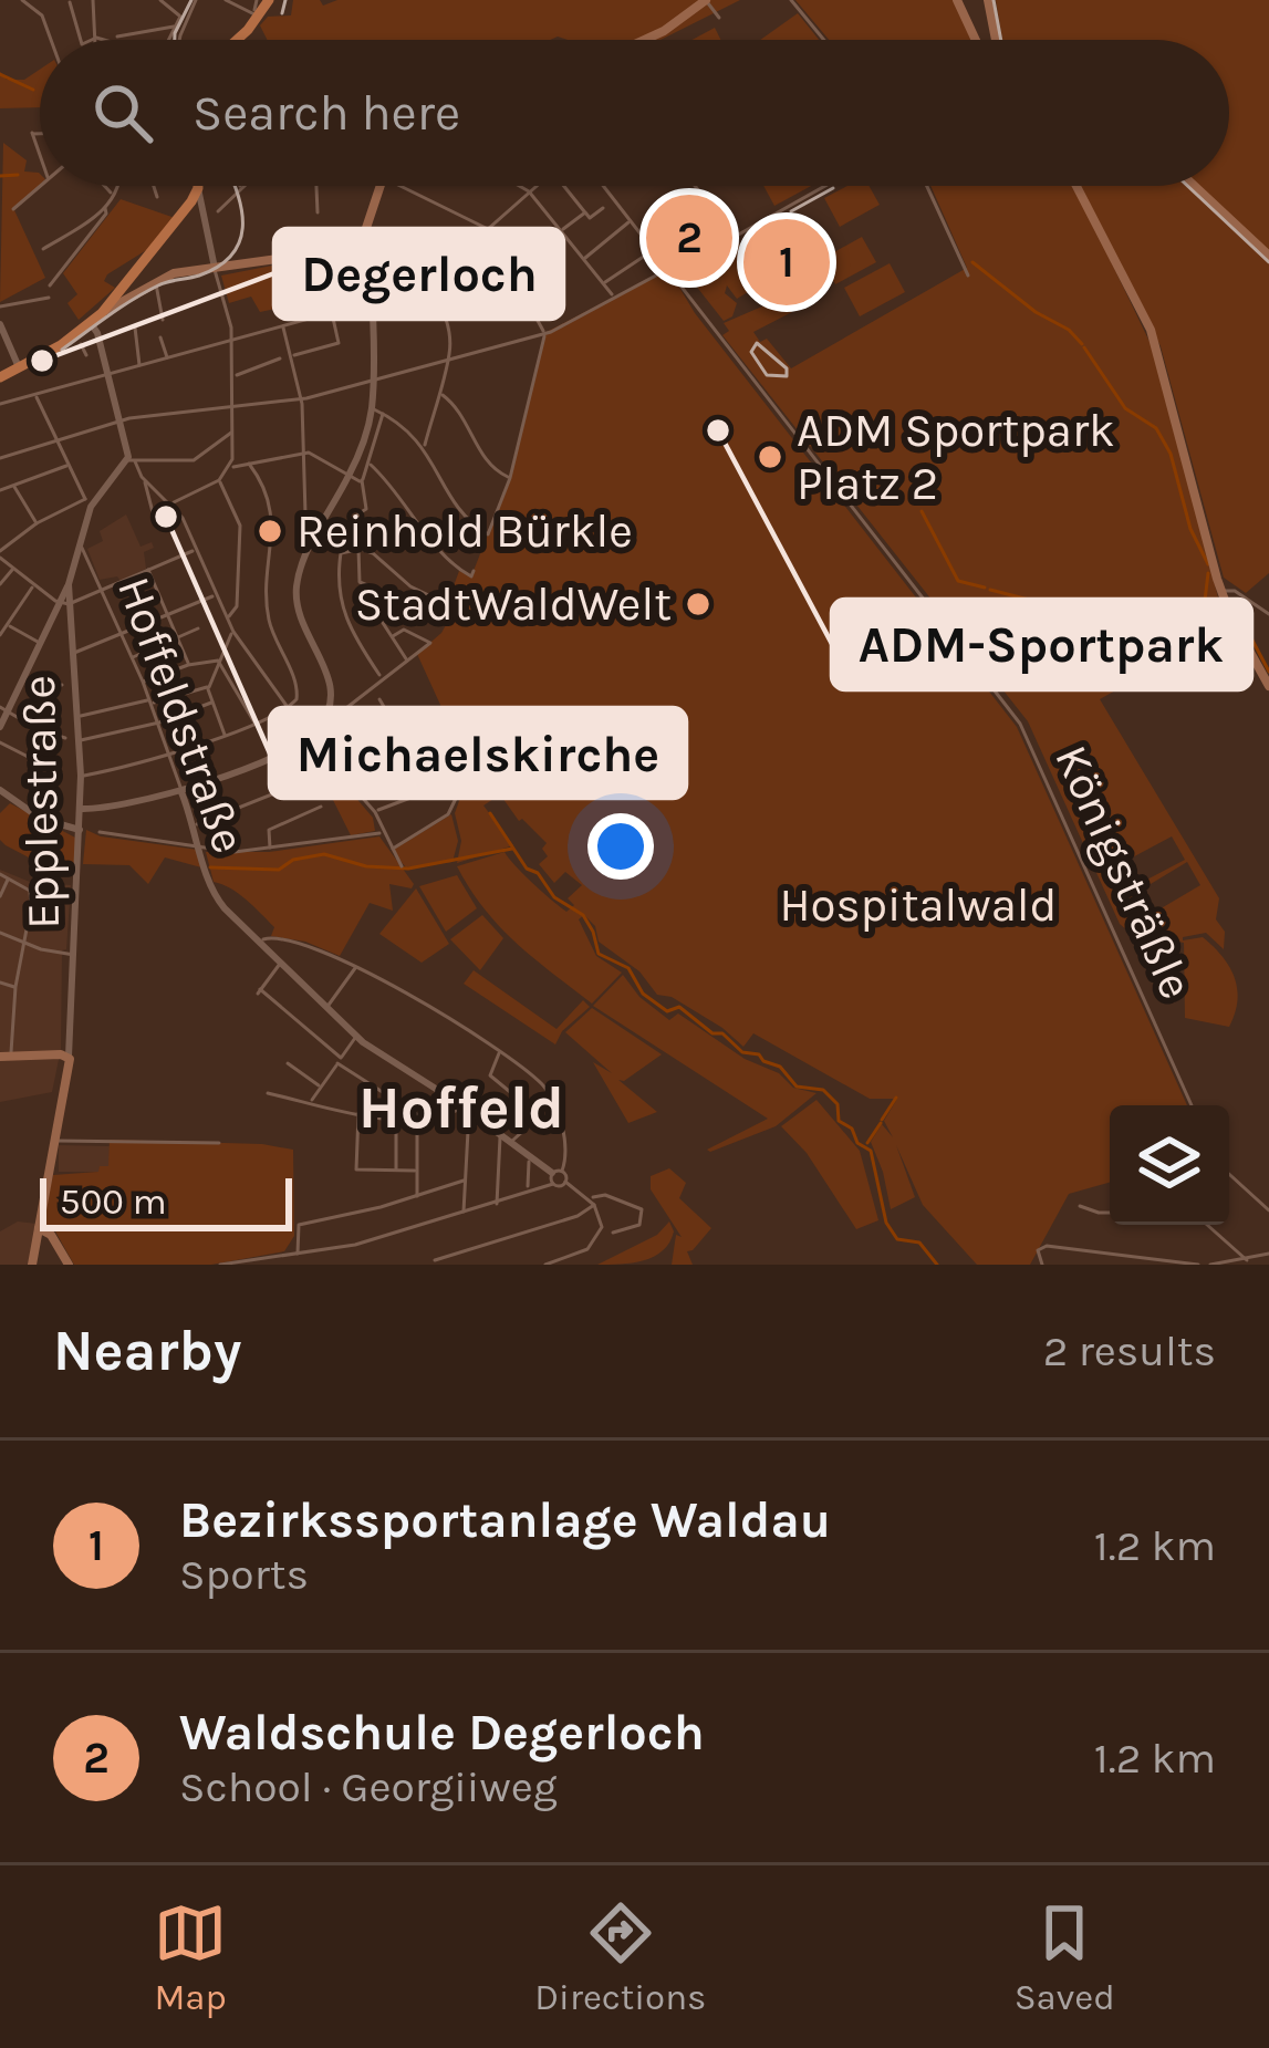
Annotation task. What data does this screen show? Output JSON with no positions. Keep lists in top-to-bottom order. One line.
{"streets":{"main road":["Epplestraße"],"street":["Hoffeldstraße","Königsträßle"]},"districts":["Hoffeld"],"parks":["Hospitalwald"],"places":["Degerloch","ADM-Sportpark","ADM Sportpark Platz 2","Michaelskirche","Reinhold Bürkle","StadtWaldWelt"],"scale_bar":"500 m","page":{"search":"Search here","pins":["2","1"],"scale":"500 m","heading":["Nearby","2 results"],"list":[{"mark":"1","name":"Bezirkssportanlage Waldau","note":"Sports","value":"1.2 km"},{"mark":"2","name":"Waldschule Degerloch","note":"School · Georgiiweg","value":"1.2 km"}],"nav":["Map","Directions","Saved"]}}
